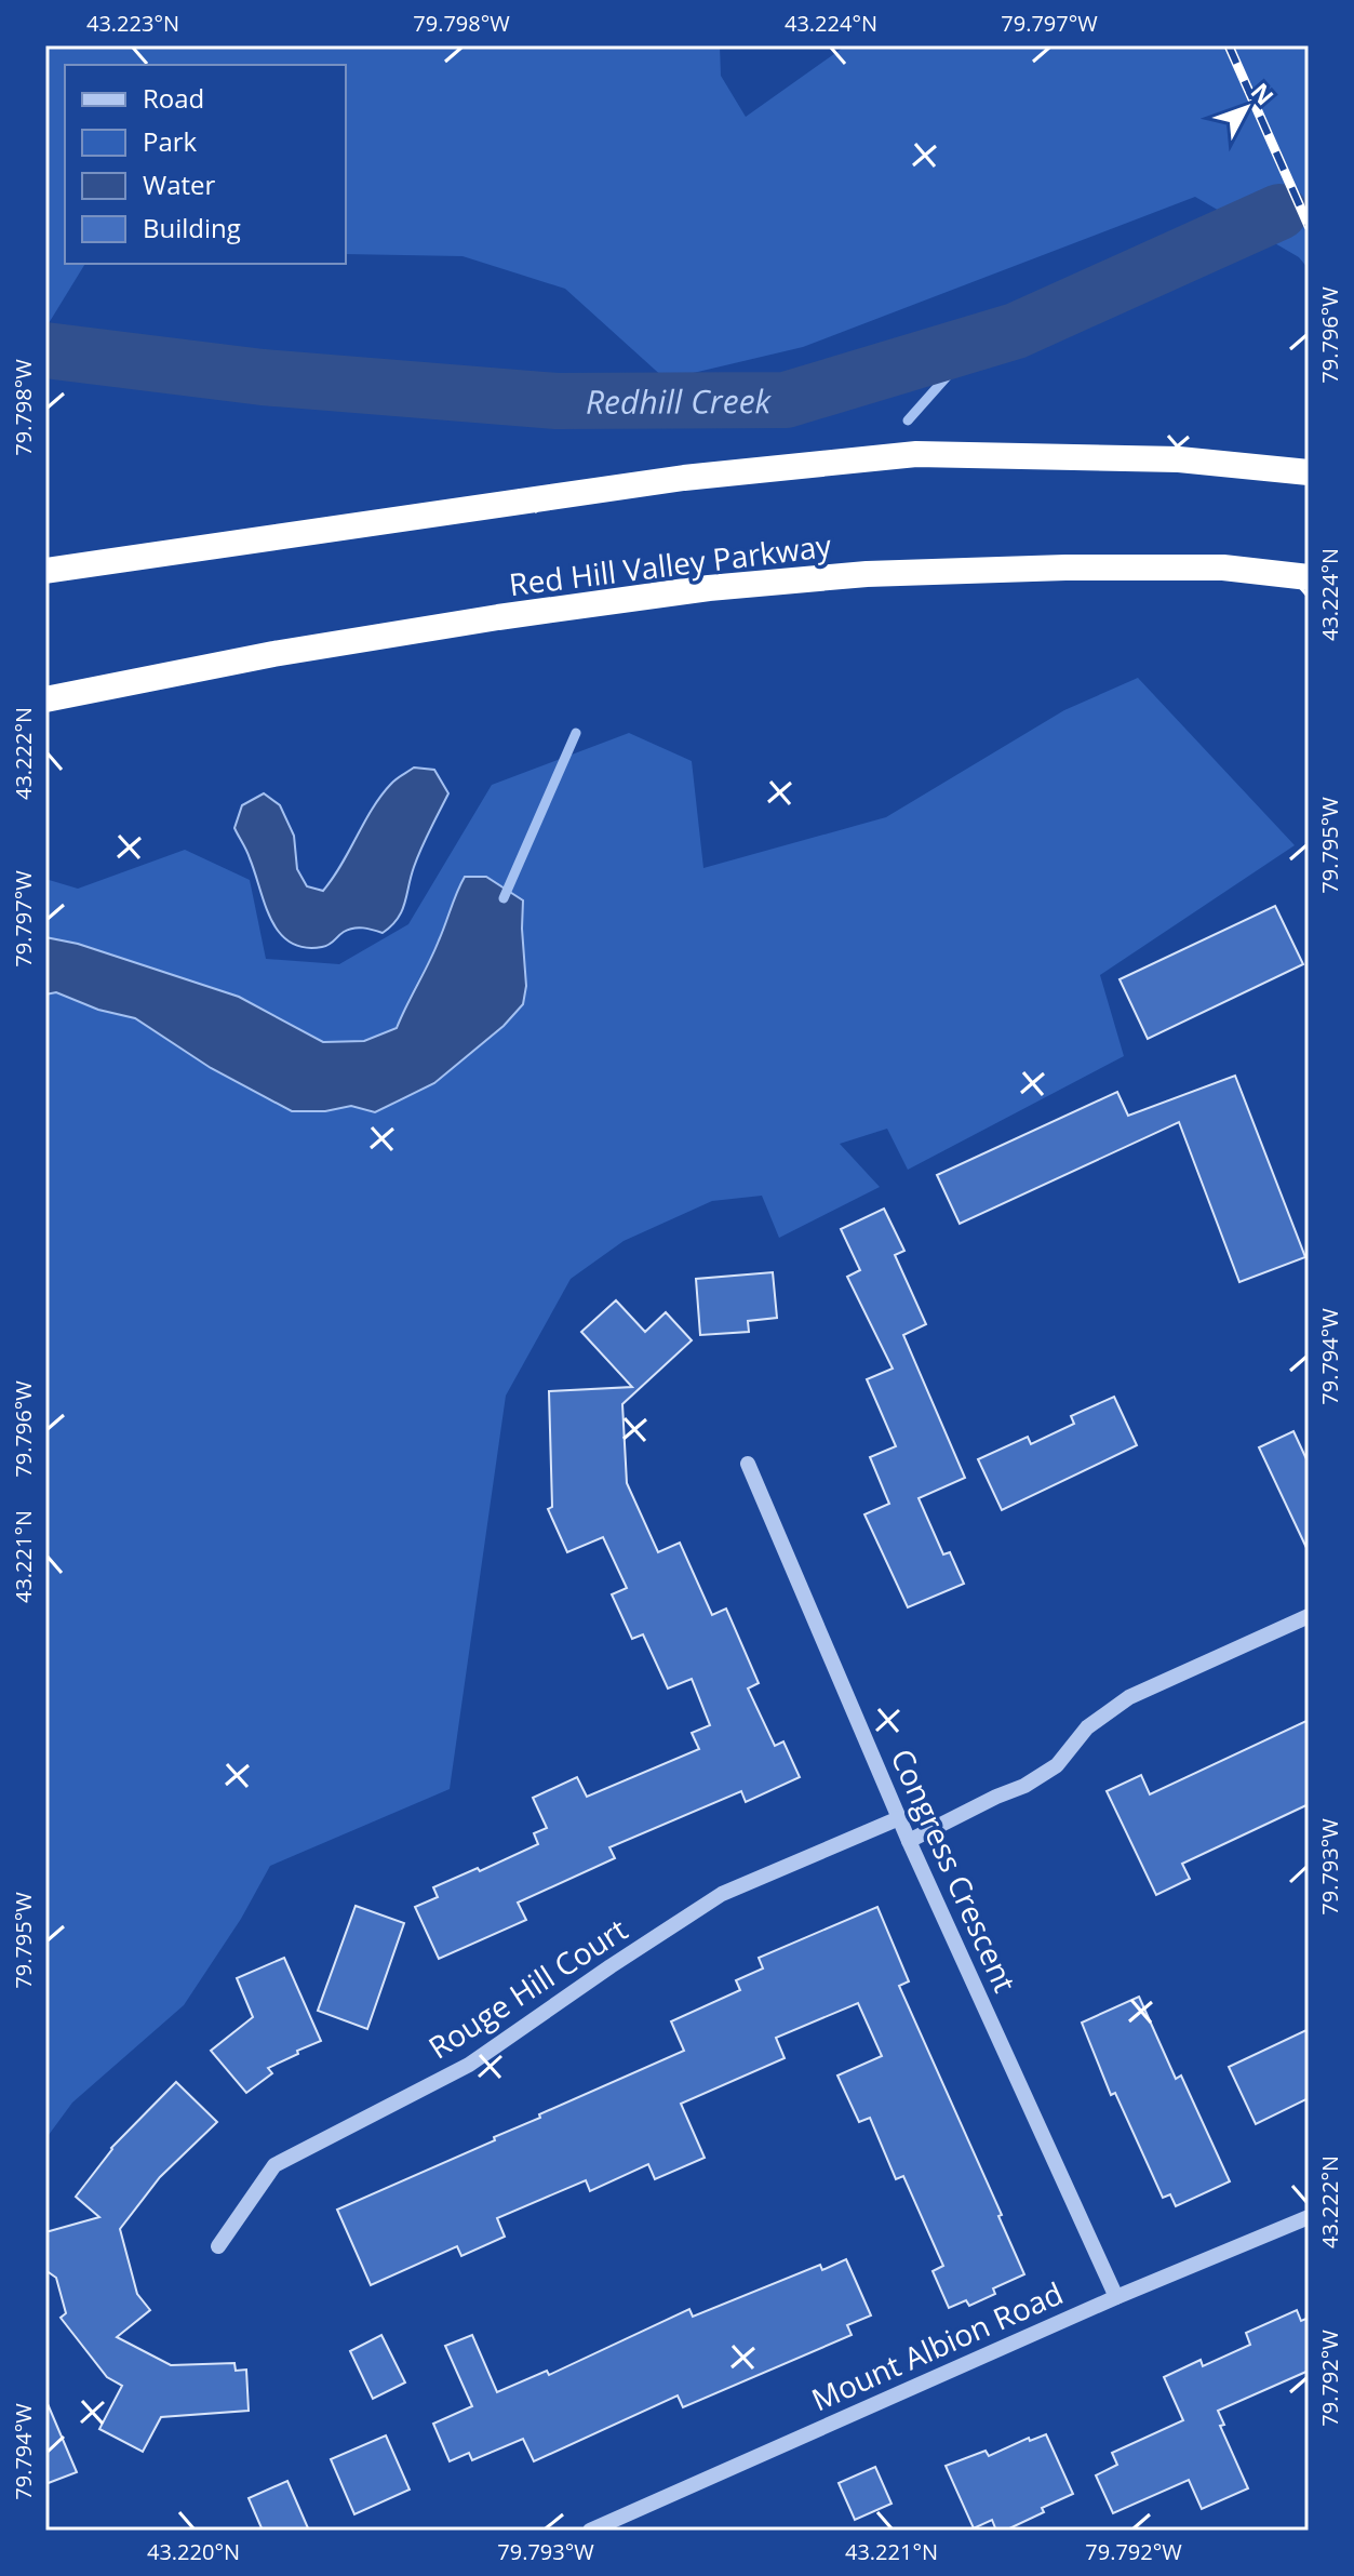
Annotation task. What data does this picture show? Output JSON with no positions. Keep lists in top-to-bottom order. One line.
{"streets":{"highway":["Red Hill Valley Parkway"],"street":["Congress Crescent","Rouge Hill Court","Mount Albion Road"]},"crossings":[["Congress Crescent","Rouge Hill Court"],["Congress Crescent","Mount Albion Road"]],"water":["Redhill Creek"],"legend":["Road","Park","Water","Building"],"north":"top right","coordinates":["43.223°N","79.798°W","43.224°N","79.797°W","79.796°W","43.222°N","79.795°W","79.794°W","43.221°N","79.793°W","79.792°W","43.220°N"]}
